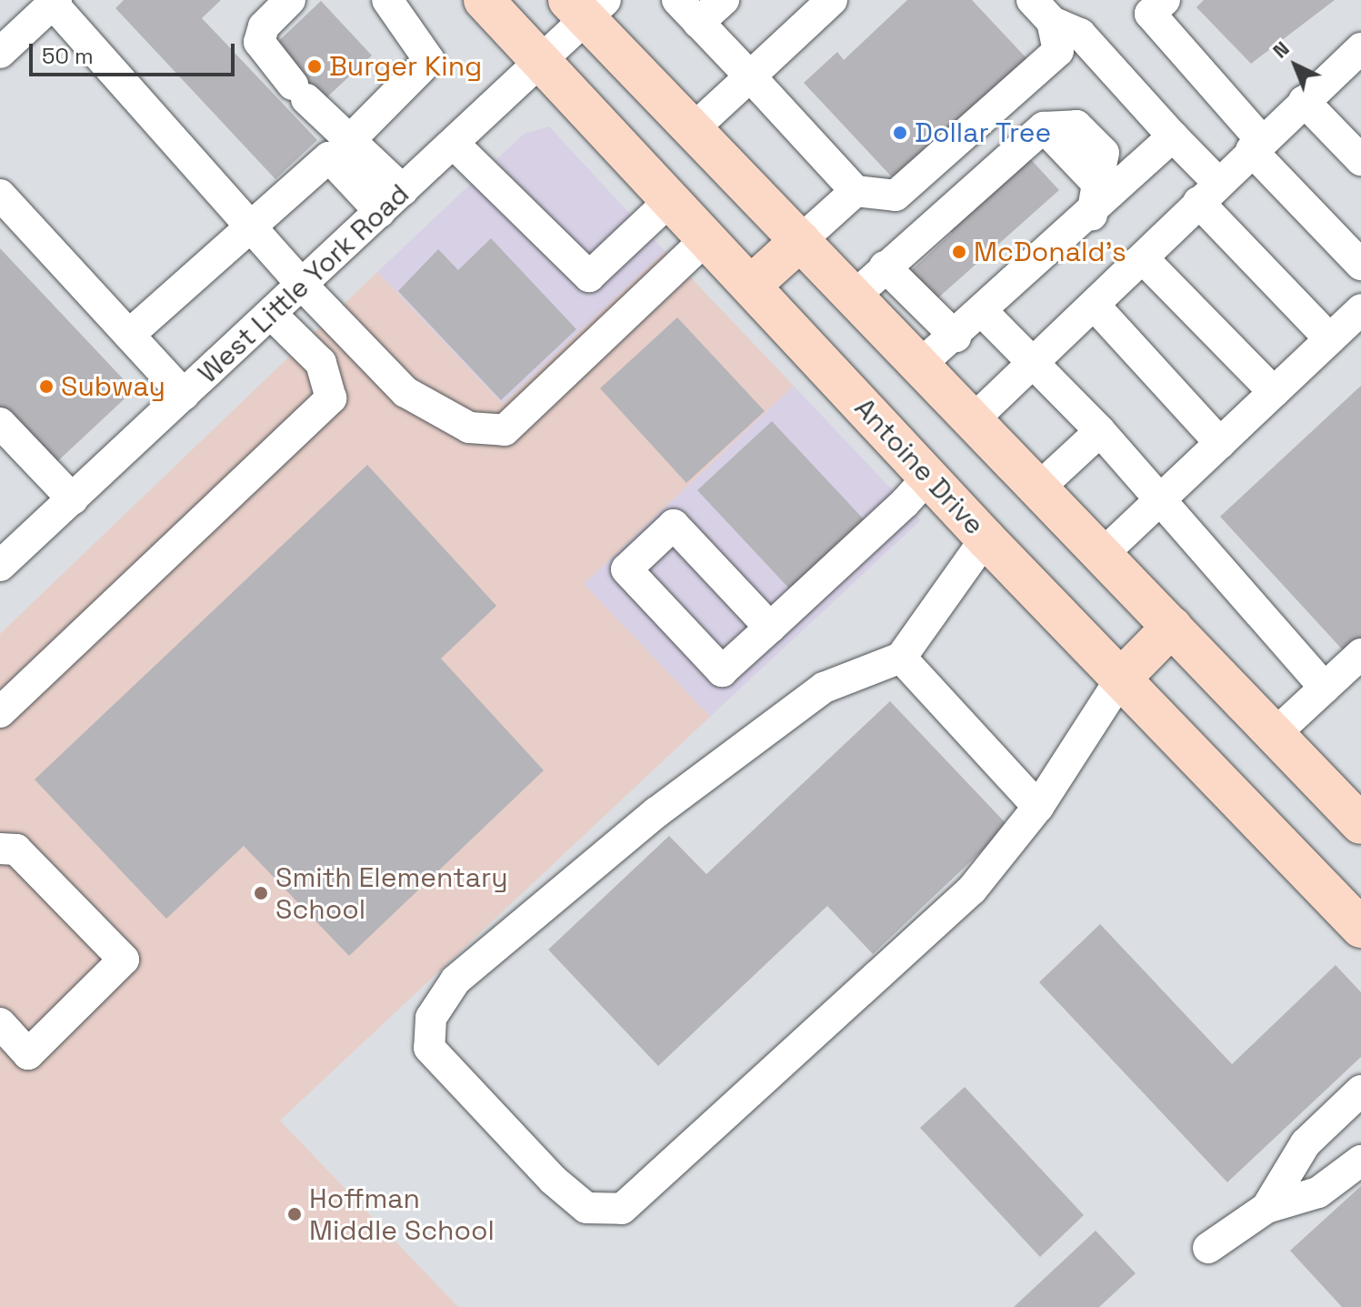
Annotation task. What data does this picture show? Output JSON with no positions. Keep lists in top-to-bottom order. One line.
{"streets":{"main road":["Antoine Drive"],"street":["West Little York Road"]},"crossings":[["West Little York Road","Antoine Drive"]],"places":["Burger King","Dollar Tree","McDonald's","Subway","Smith Elementary School","Hoffman Middle School"],"scale_bar":"50 m","north":"top left"}
